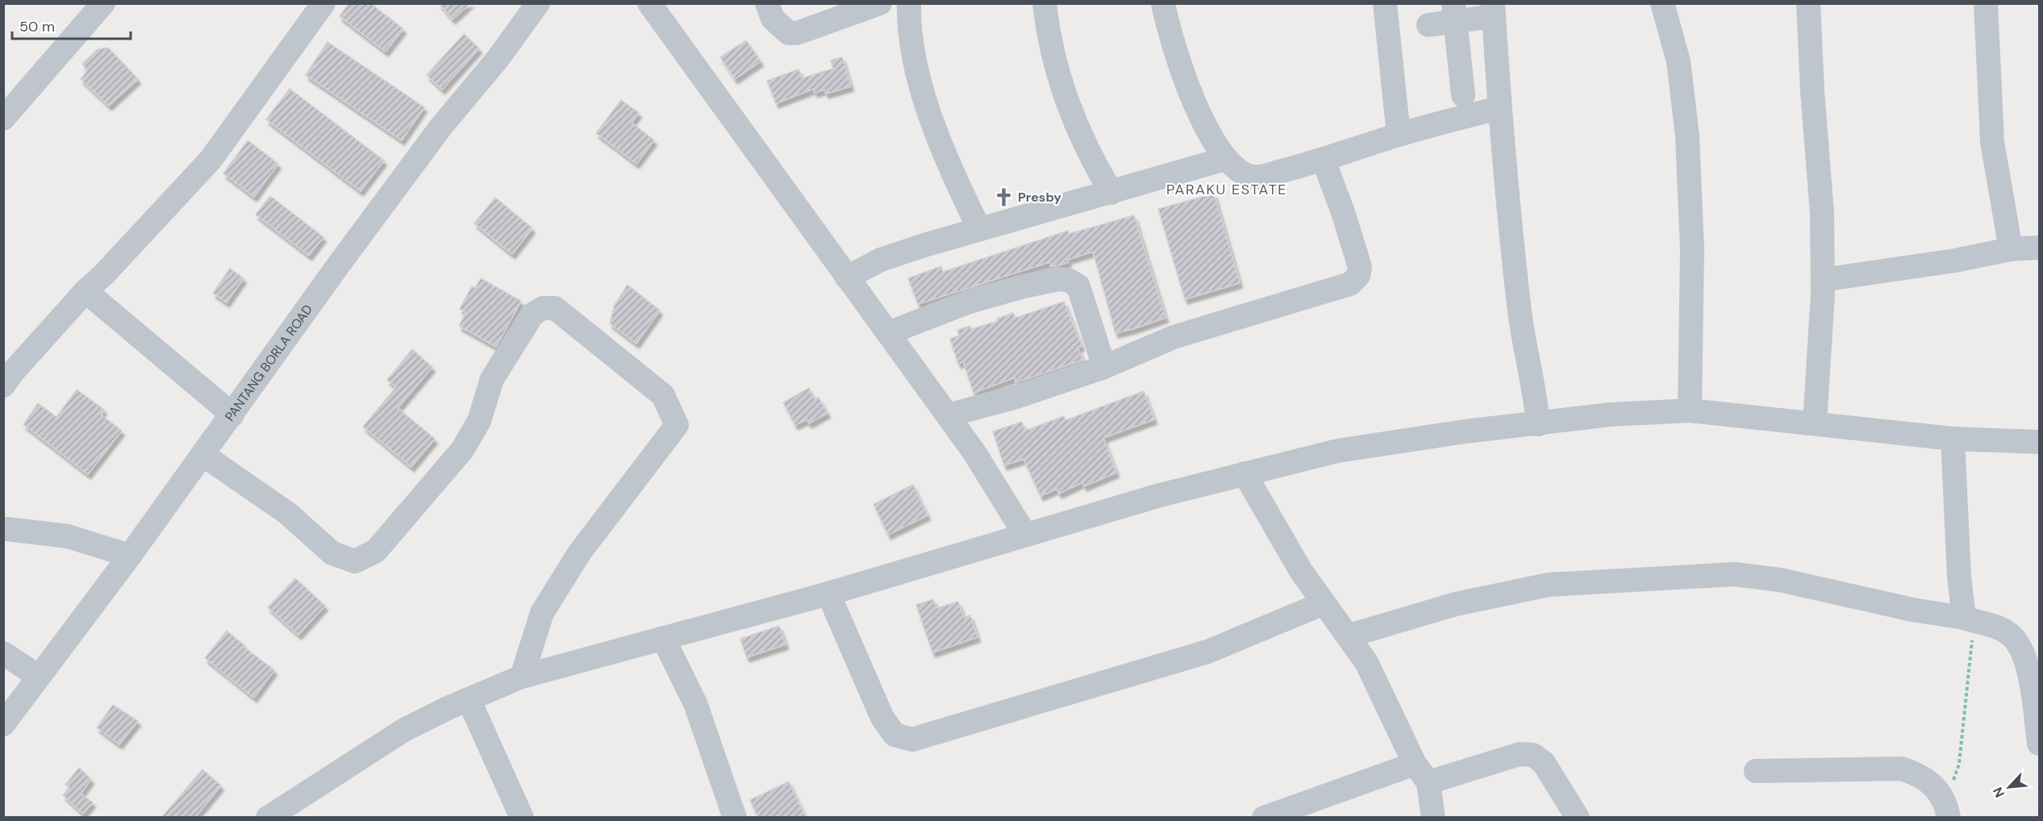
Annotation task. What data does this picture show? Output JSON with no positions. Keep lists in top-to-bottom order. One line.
{"streets":{"street":["PANTANG BORLA ROAD"]},"districts":["PARAKU ESTATE"],"places":{"church":["Presby"]},"scale_bar":"50 m","north":"bottom left"}
